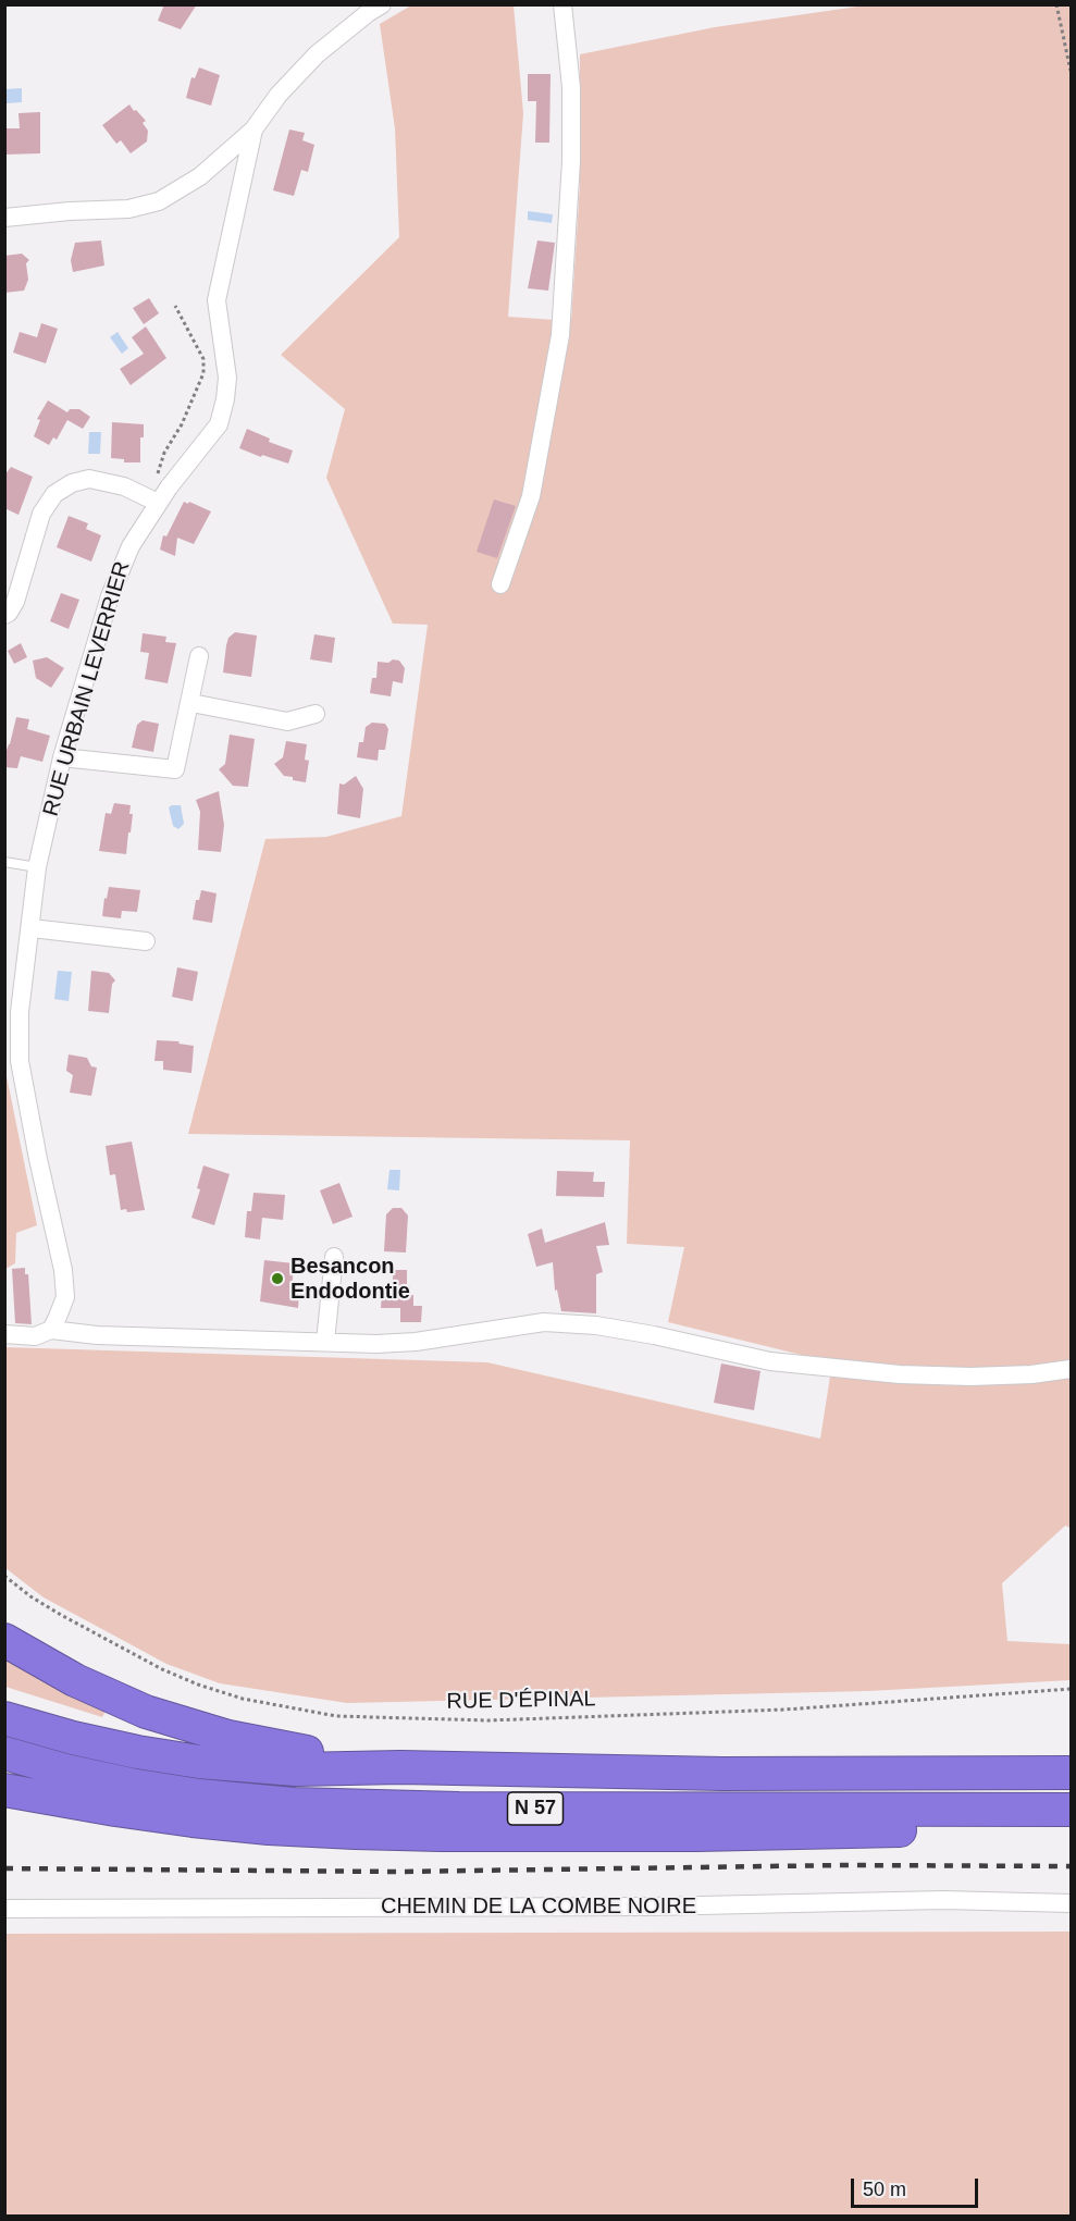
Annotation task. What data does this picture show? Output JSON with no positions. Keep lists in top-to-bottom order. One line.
{"streets":{"highway":["N 57"],"street":["RUE URBAIN LEVERRIER","CHEMIN DE LA COMBE NOIRE"],"path":["RUE D'ÉPINAL"]},"places":["Besancon Endodontie"],"scale_bar":"50 m"}
